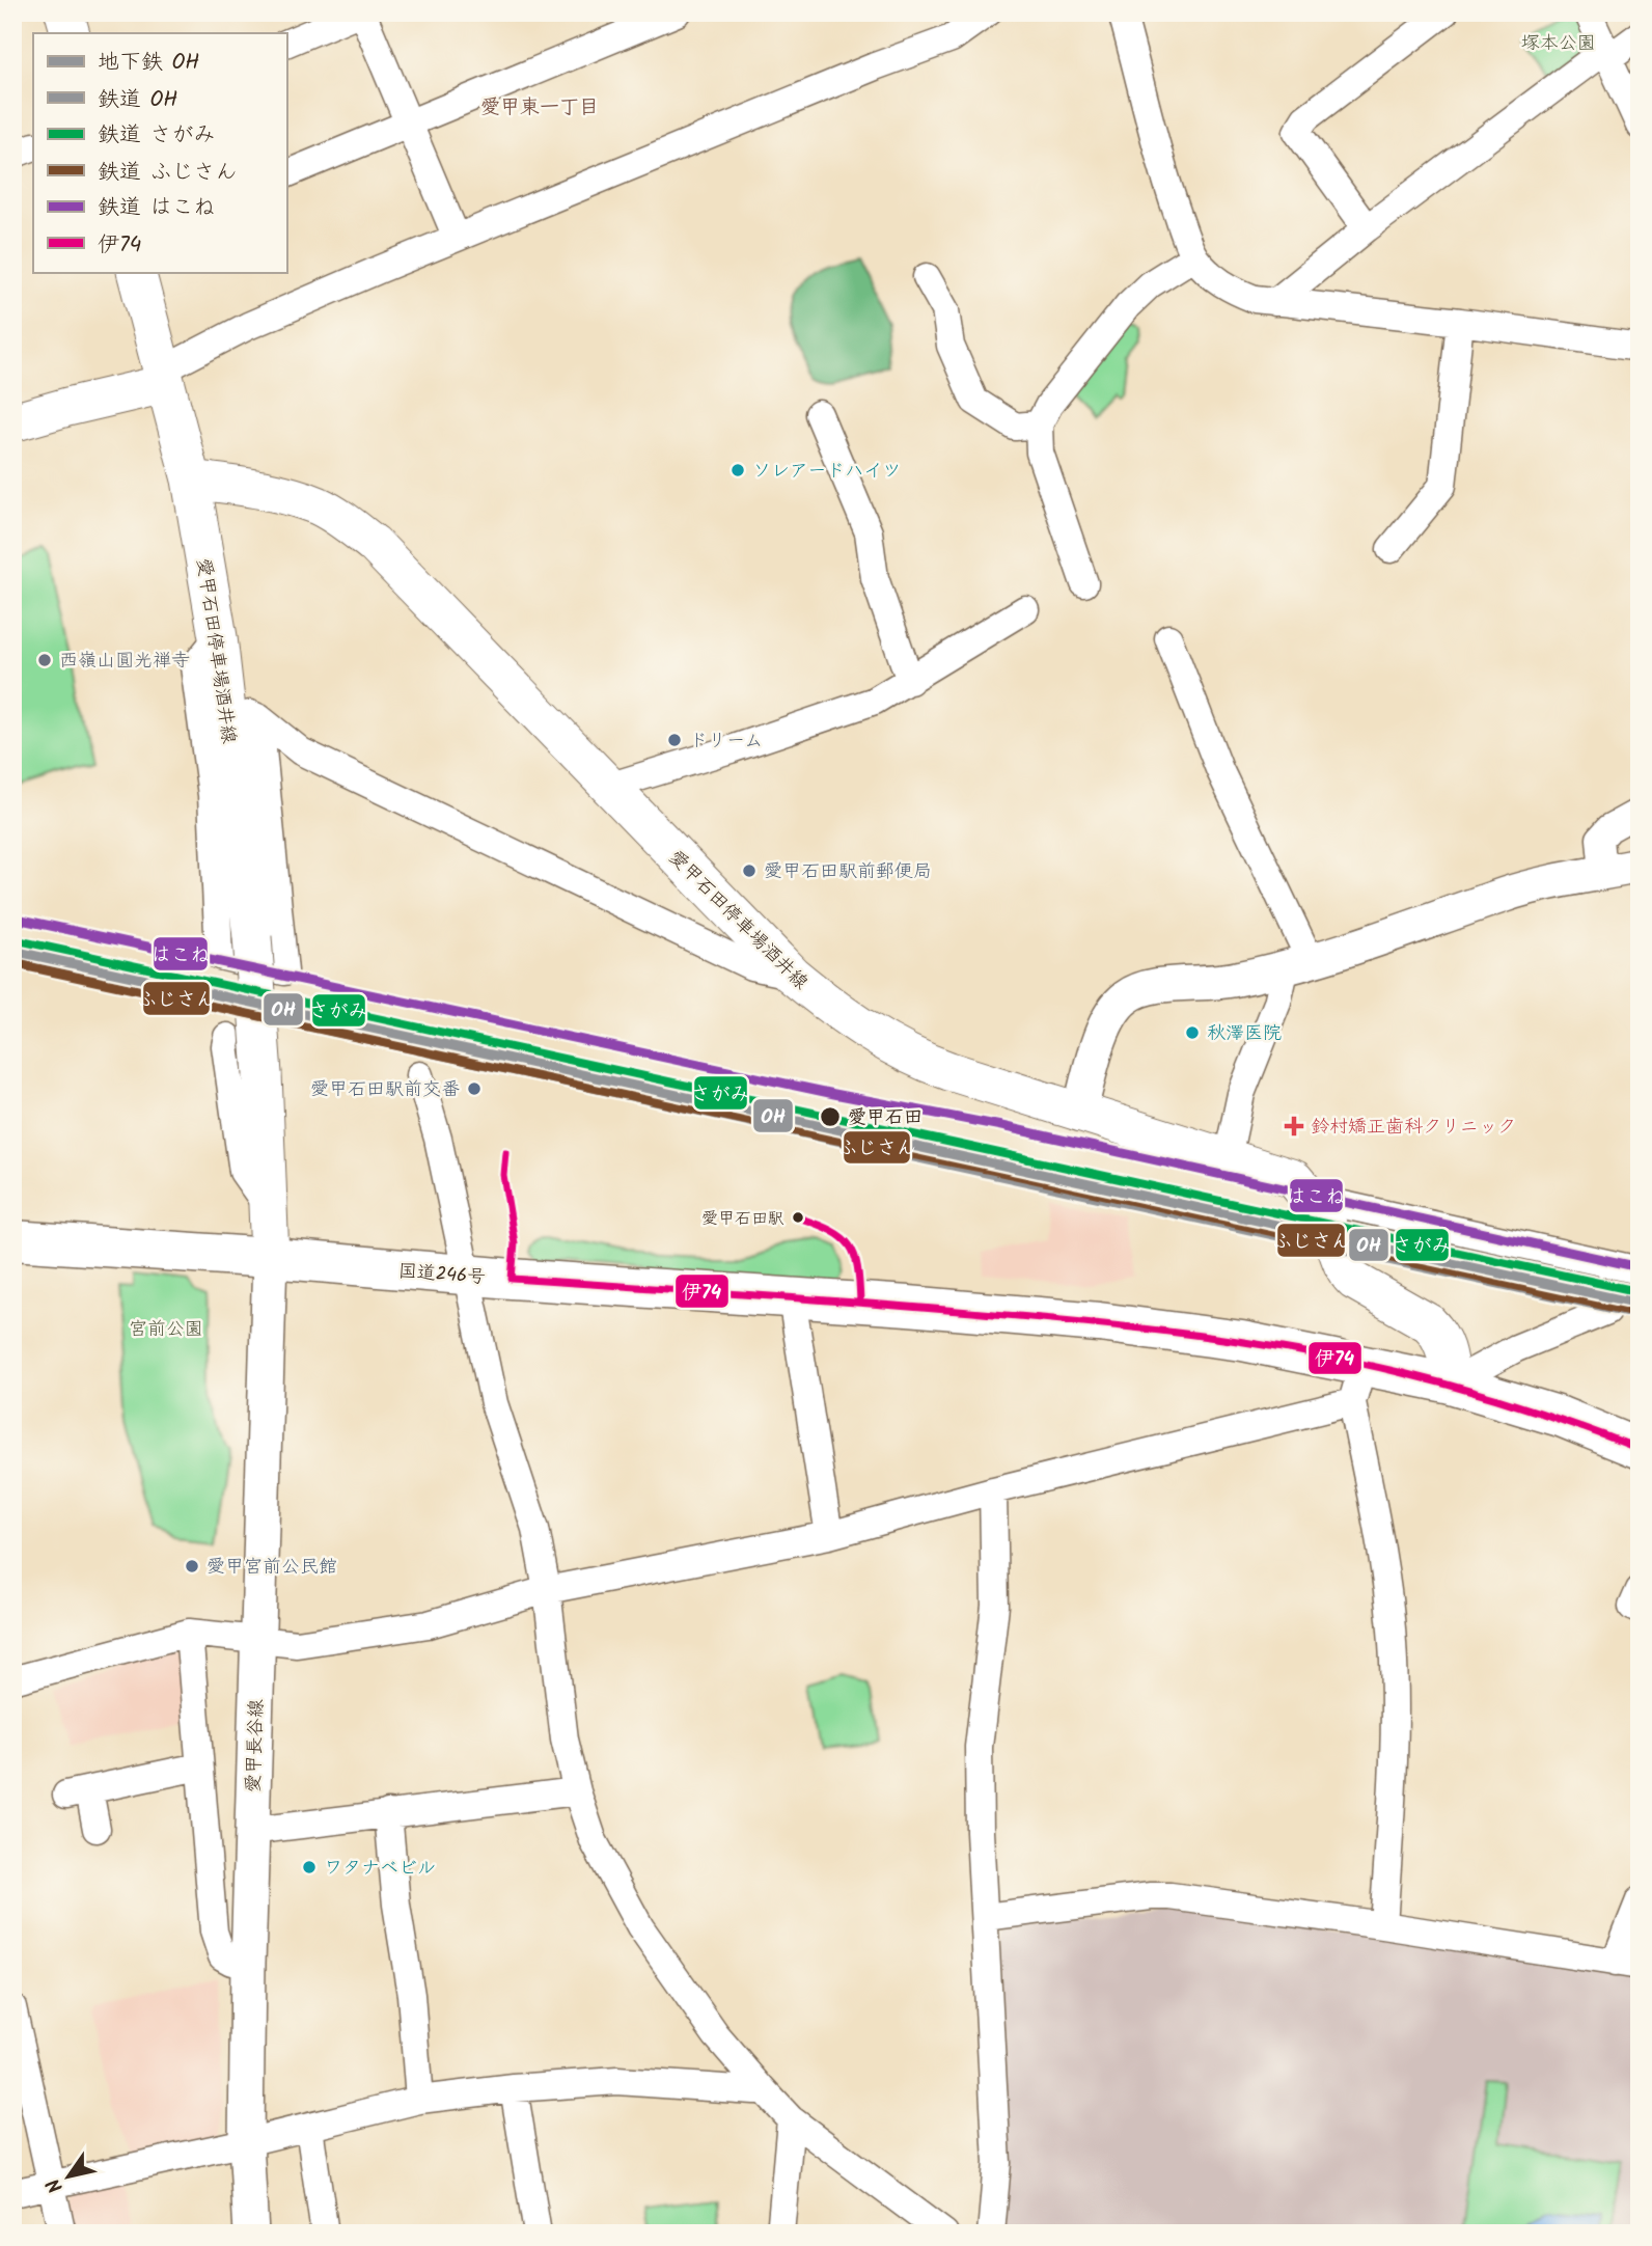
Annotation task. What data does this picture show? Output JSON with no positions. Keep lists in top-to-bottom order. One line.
{"streets":{"highway":["国道246号"],"main road":["愛甲石田停車場酒井線"],"street":["愛甲長谷線"]},"crossings":[["愛甲石田停車場酒井線","国道246号"],["愛甲石田停車場酒井線","愛甲長谷線"],["国道246号","愛甲長谷線"]],"districts":["愛甲東一丁目"],"parks":["塚本公園","宮前公園"],"places":{"other":["ソレアードハイツ","西嶺山圓光禅寺","ドリーム","愛甲石田駅前郵便局","秋澤医院","愛甲石田駅前交番","愛甲石田","愛甲石田駅","愛甲宮前公民館","ワタナベビル"],"health":["鈴村矯正歯科クリニック"]},"lines":["rail line はこね","rail line さがみ","metro line OH","rail line OH","rail line ふじさん","transit line 伊74"],"legend":["地下鉄 OH","鉄道 OH","鉄道 さがみ","鉄道 ふじさん","鉄道 はこね","伊74"],"north":"bottom left"}
